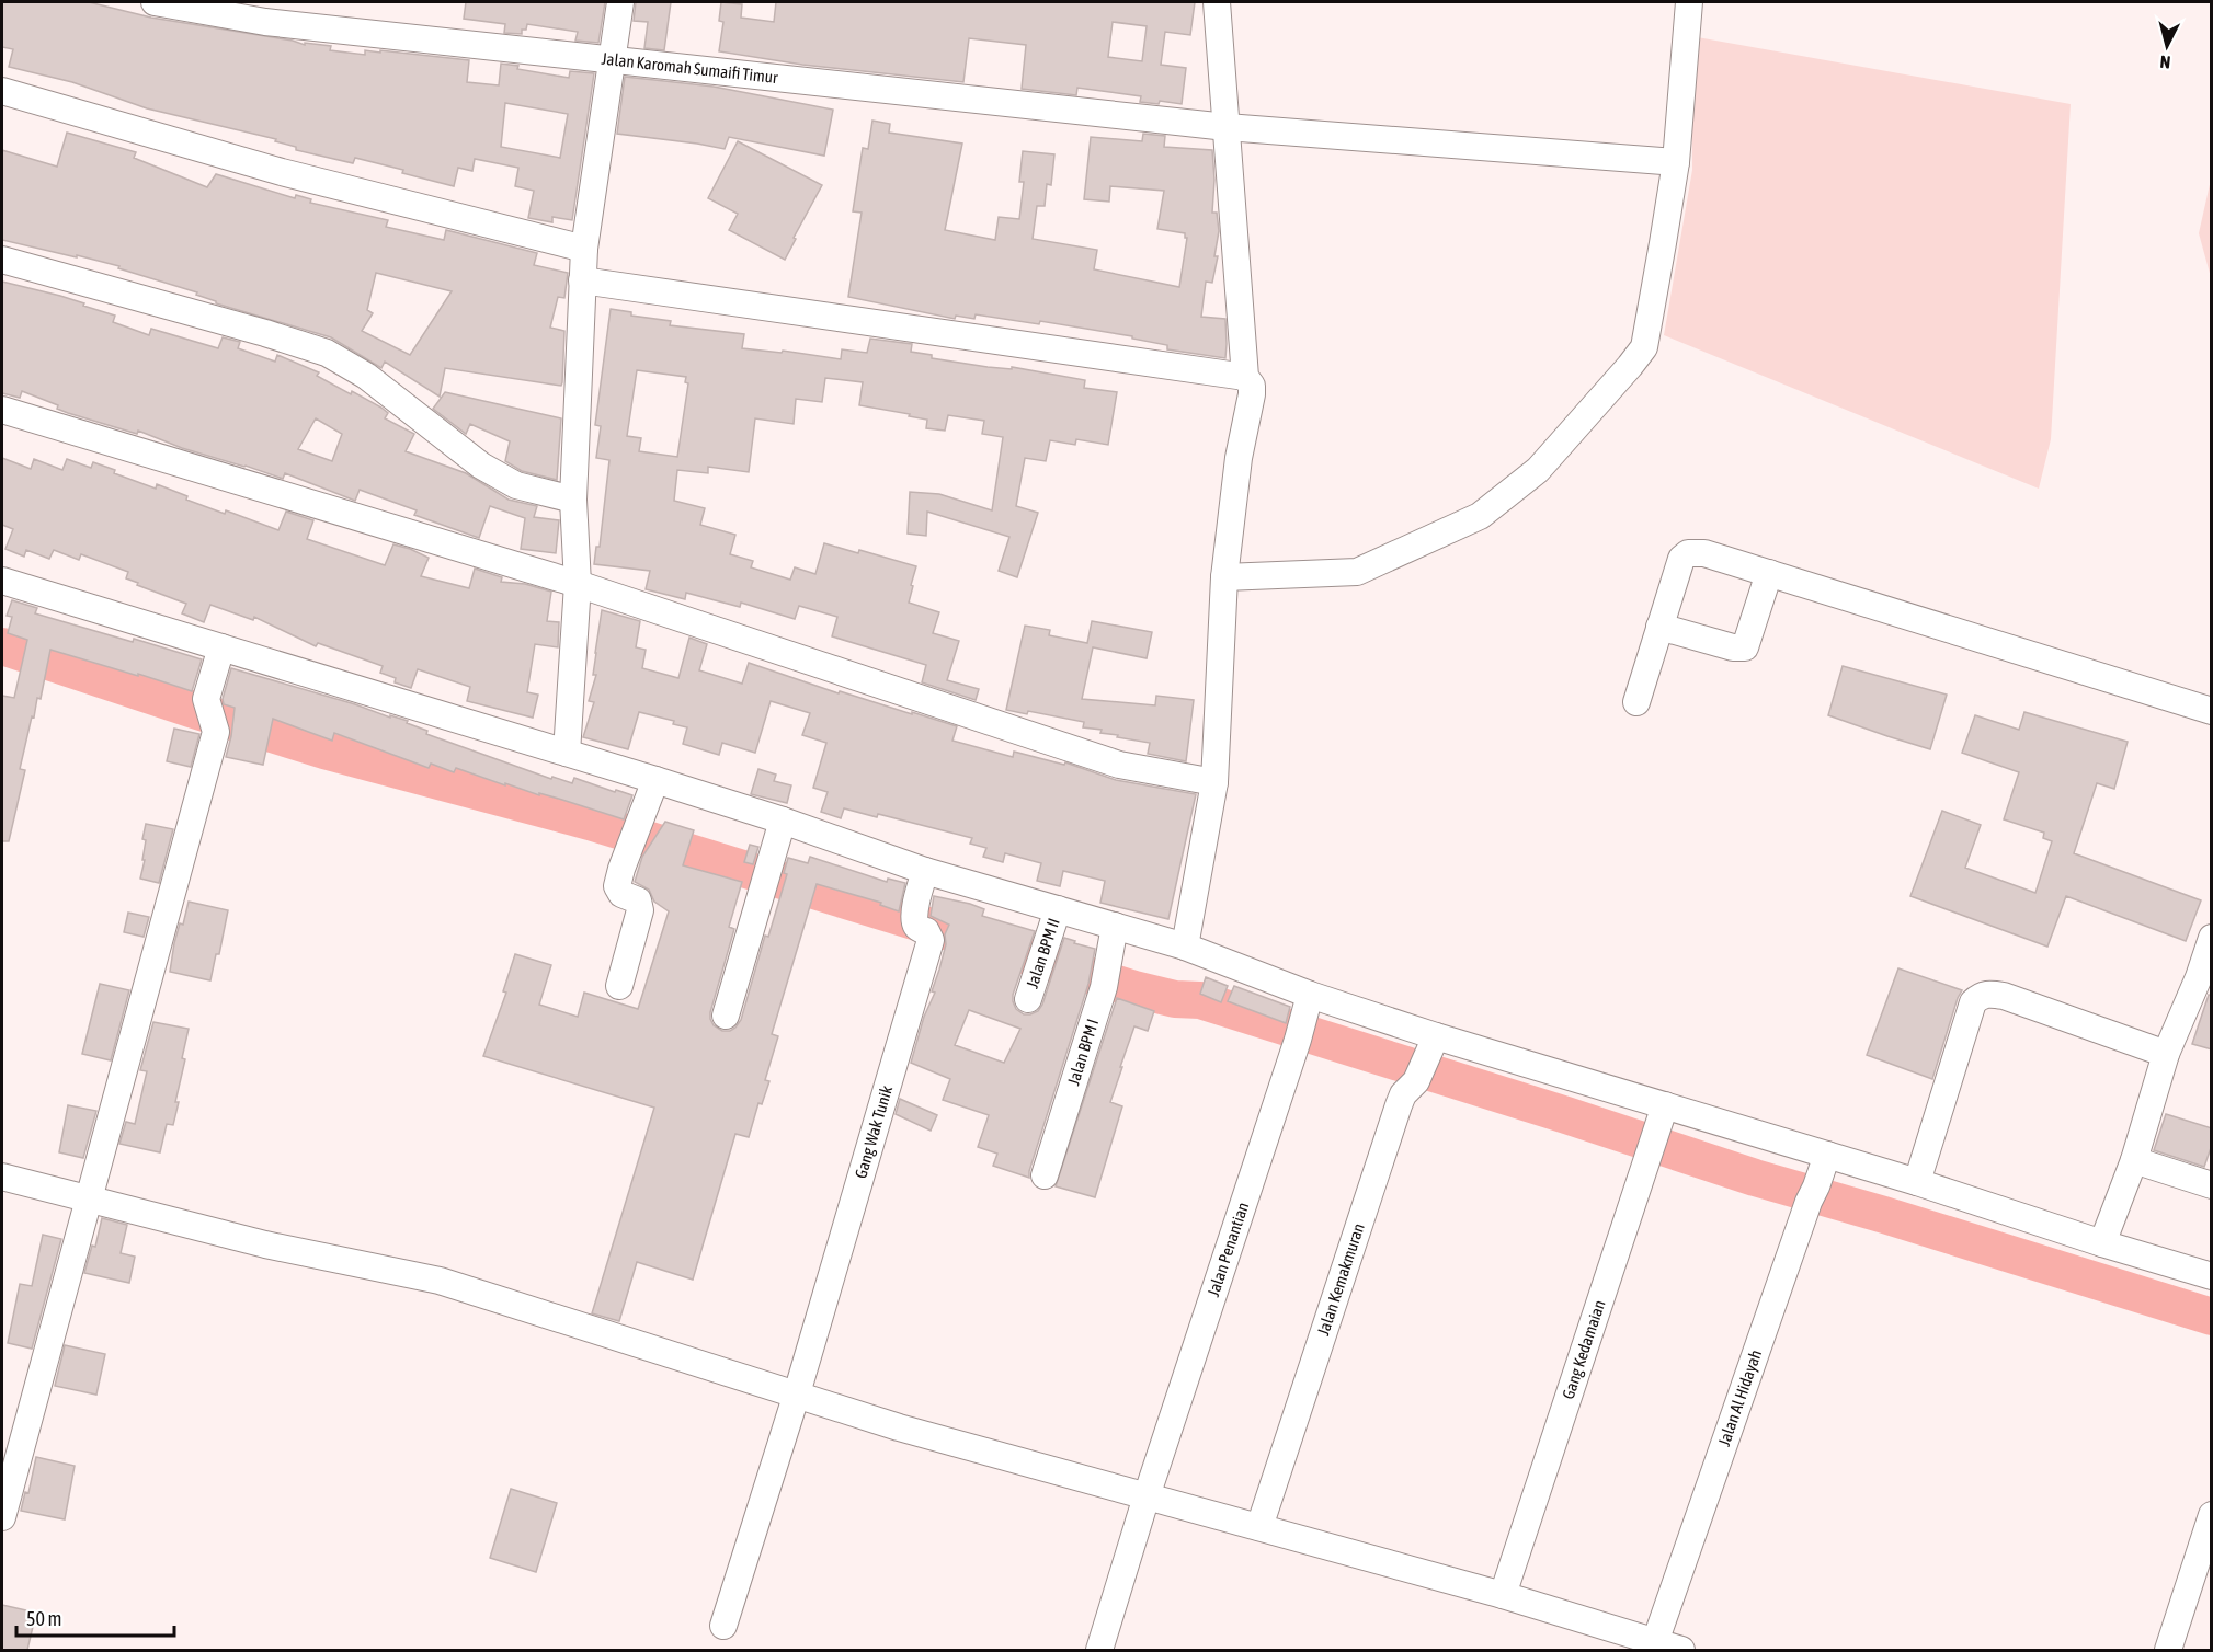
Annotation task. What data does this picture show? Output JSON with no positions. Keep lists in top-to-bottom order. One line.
{"streets":{"street":["Jalan Karomah Sumaifi Timur","Jalan BPM II","Jalan BPM I","Gang Wak Tunik","Jalan Penantian","Jalan Kemakmuran","Gang Kedamaian","Jalan Al Hidayah"]},"scale_bar":"50 m","north":"bottom"}
